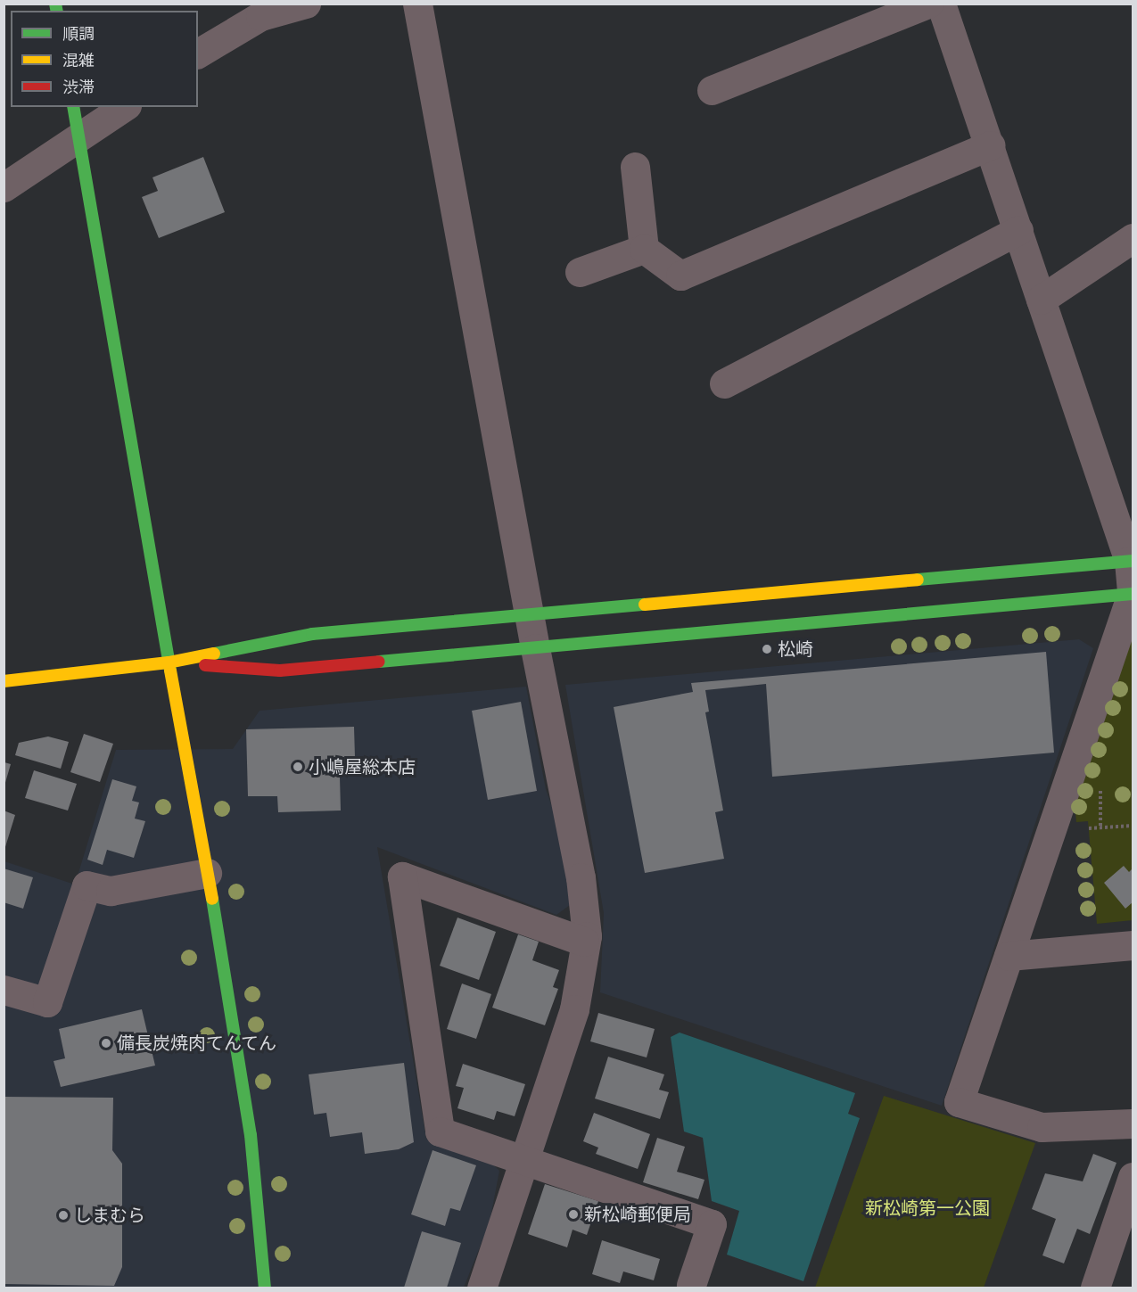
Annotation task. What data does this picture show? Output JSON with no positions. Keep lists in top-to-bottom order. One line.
{"parks":["新松崎第一公園"],"places":["松崎","小嶋屋総本店","備長炭焼肉てんてん","新松崎郵便局","しまむら"],"legend":["順調","混雑","渋滞"]}
